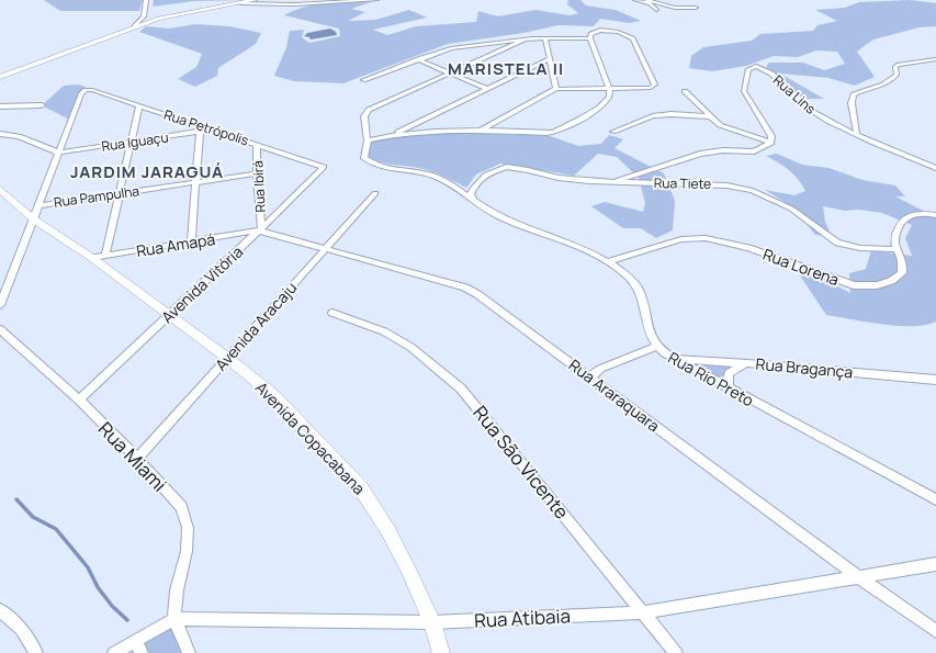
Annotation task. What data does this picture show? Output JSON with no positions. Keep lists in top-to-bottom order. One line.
{"streets":{"street":["Rua Lins","Rua Petrópolis","Rua Iguaçu","Rua Tiete","Rua Ibirá","Rua Pampulha","Rua Amapá","Rua Lorena","Avenida Vitória","Avenida Aracaju","Rua Bragança","Rua Rio Preto","Rua Araraquara","Avenida Copacabana","Rua Miami","Rua São Vicente","Rua Atibaia"]},"crossings":[["Rua Petrópolis","Rua Iguaçu"],["Rua Petrópolis","Rua Ibirá"],["Rua Petrópolis","Avenida Vitória"],["Rua Tiete","Rua Lorena"],["Rua Tiete","Rua Rio Preto"],["Rua Ibirá","Rua Pampulha"],["Rua Ibirá","Rua Amapá"],["Rua Ibirá","Avenida Vitória"],["Rua Ibirá","Rua Araraquara"],["Rua Amapá","Avenida Vitória"],["Rua Amapá","Rua Araraquara"],["Rua Amapá","Avenida Copacabana"],["Rua Lorena","Rua Rio Preto"],["Avenida Vitória","Rua Araraquara"],["Avenida Vitória","Avenida Copacabana"],["Avenida Vitória","Rua Miami"],["Avenida Aracaju","Rua Araraquara"],["Avenida Aracaju","Avenida Copacabana"],["Avenida Aracaju","Rua Miami"],["Rua Bragança","Rua Rio Preto"],["Rua Araraquara","Rua Atibaia"],["Avenida Copacabana","Rua Atibaia"],["Rua Miami","Rua Atibaia"],["Rua São Vicente","Rua Atibaia"]],"districts":["MARISTELA II","JARDIM JARAGUÁ"]}
